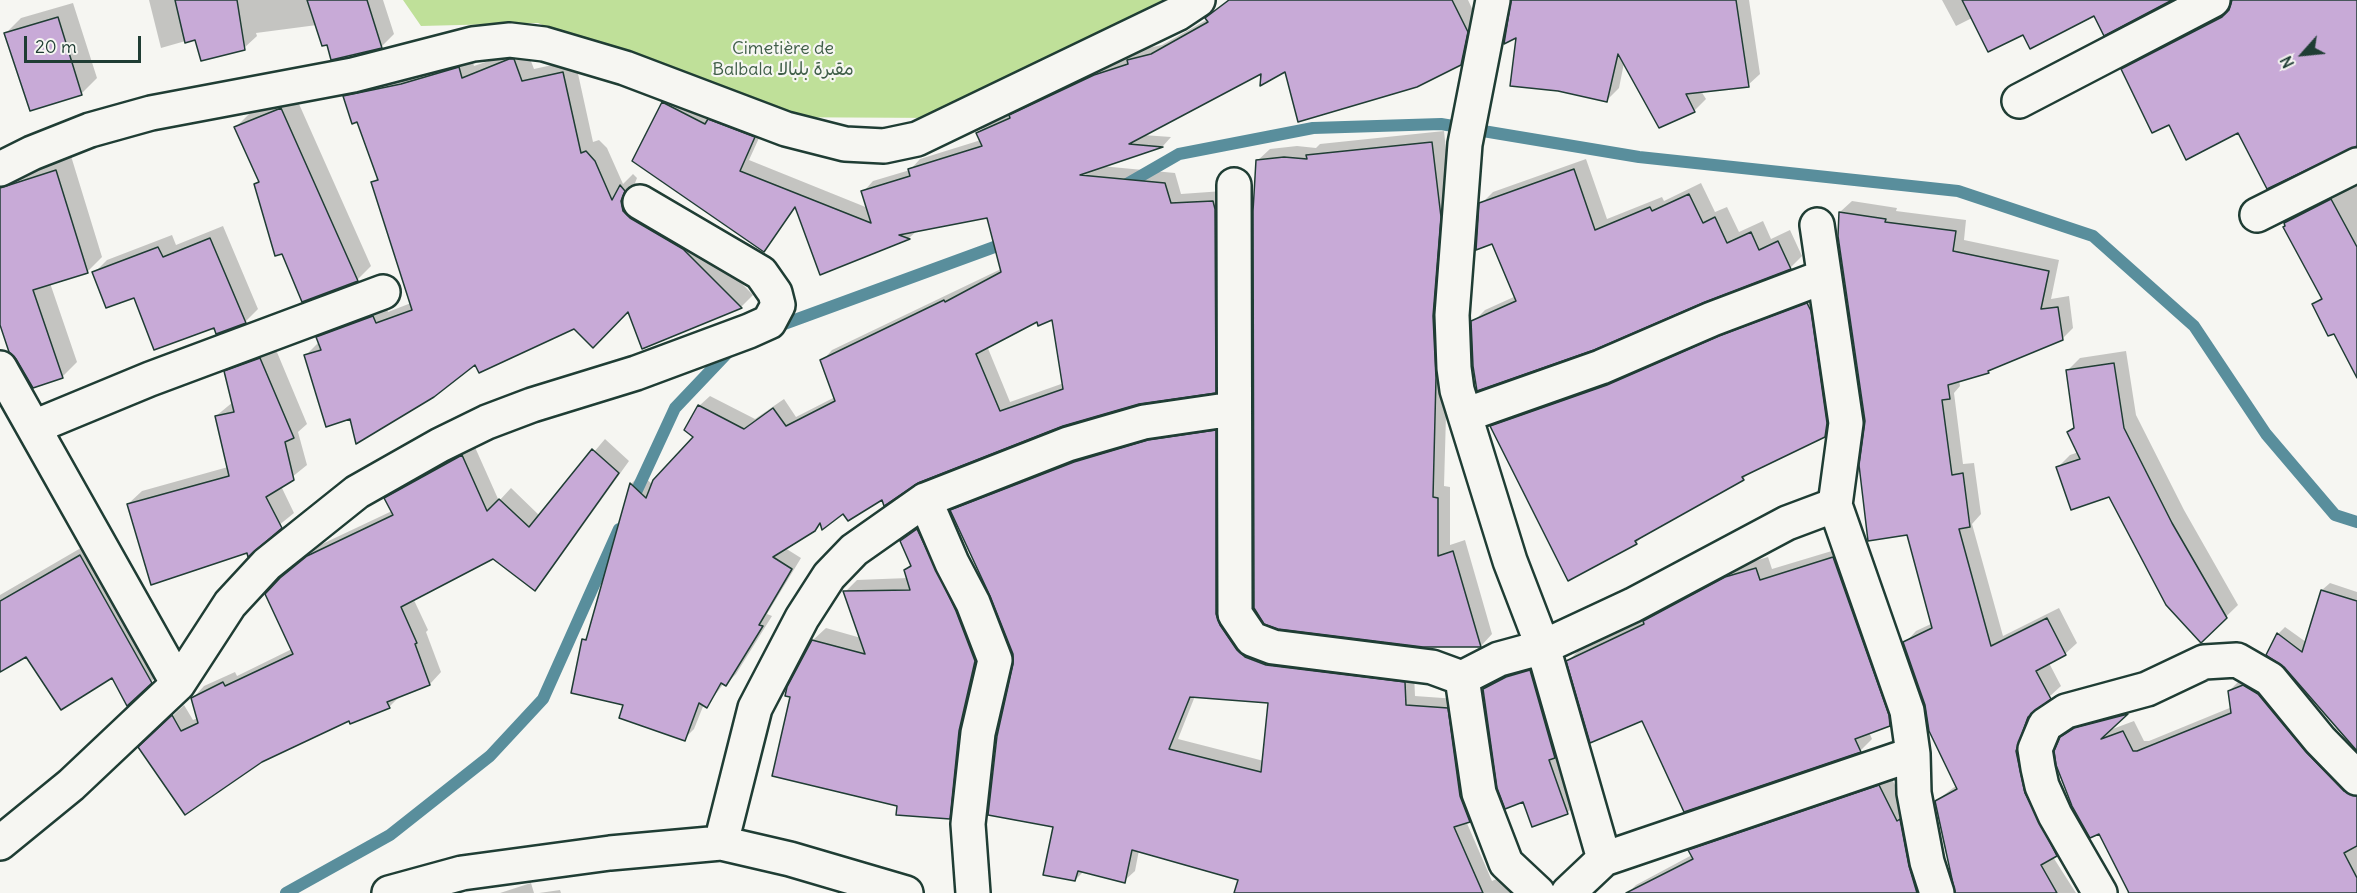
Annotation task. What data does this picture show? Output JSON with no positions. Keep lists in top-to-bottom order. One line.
{"parks":["Cimetière de Balbala مقبرة بلبالا"],"scale_bar":"20 m","north":"bottom left"}
